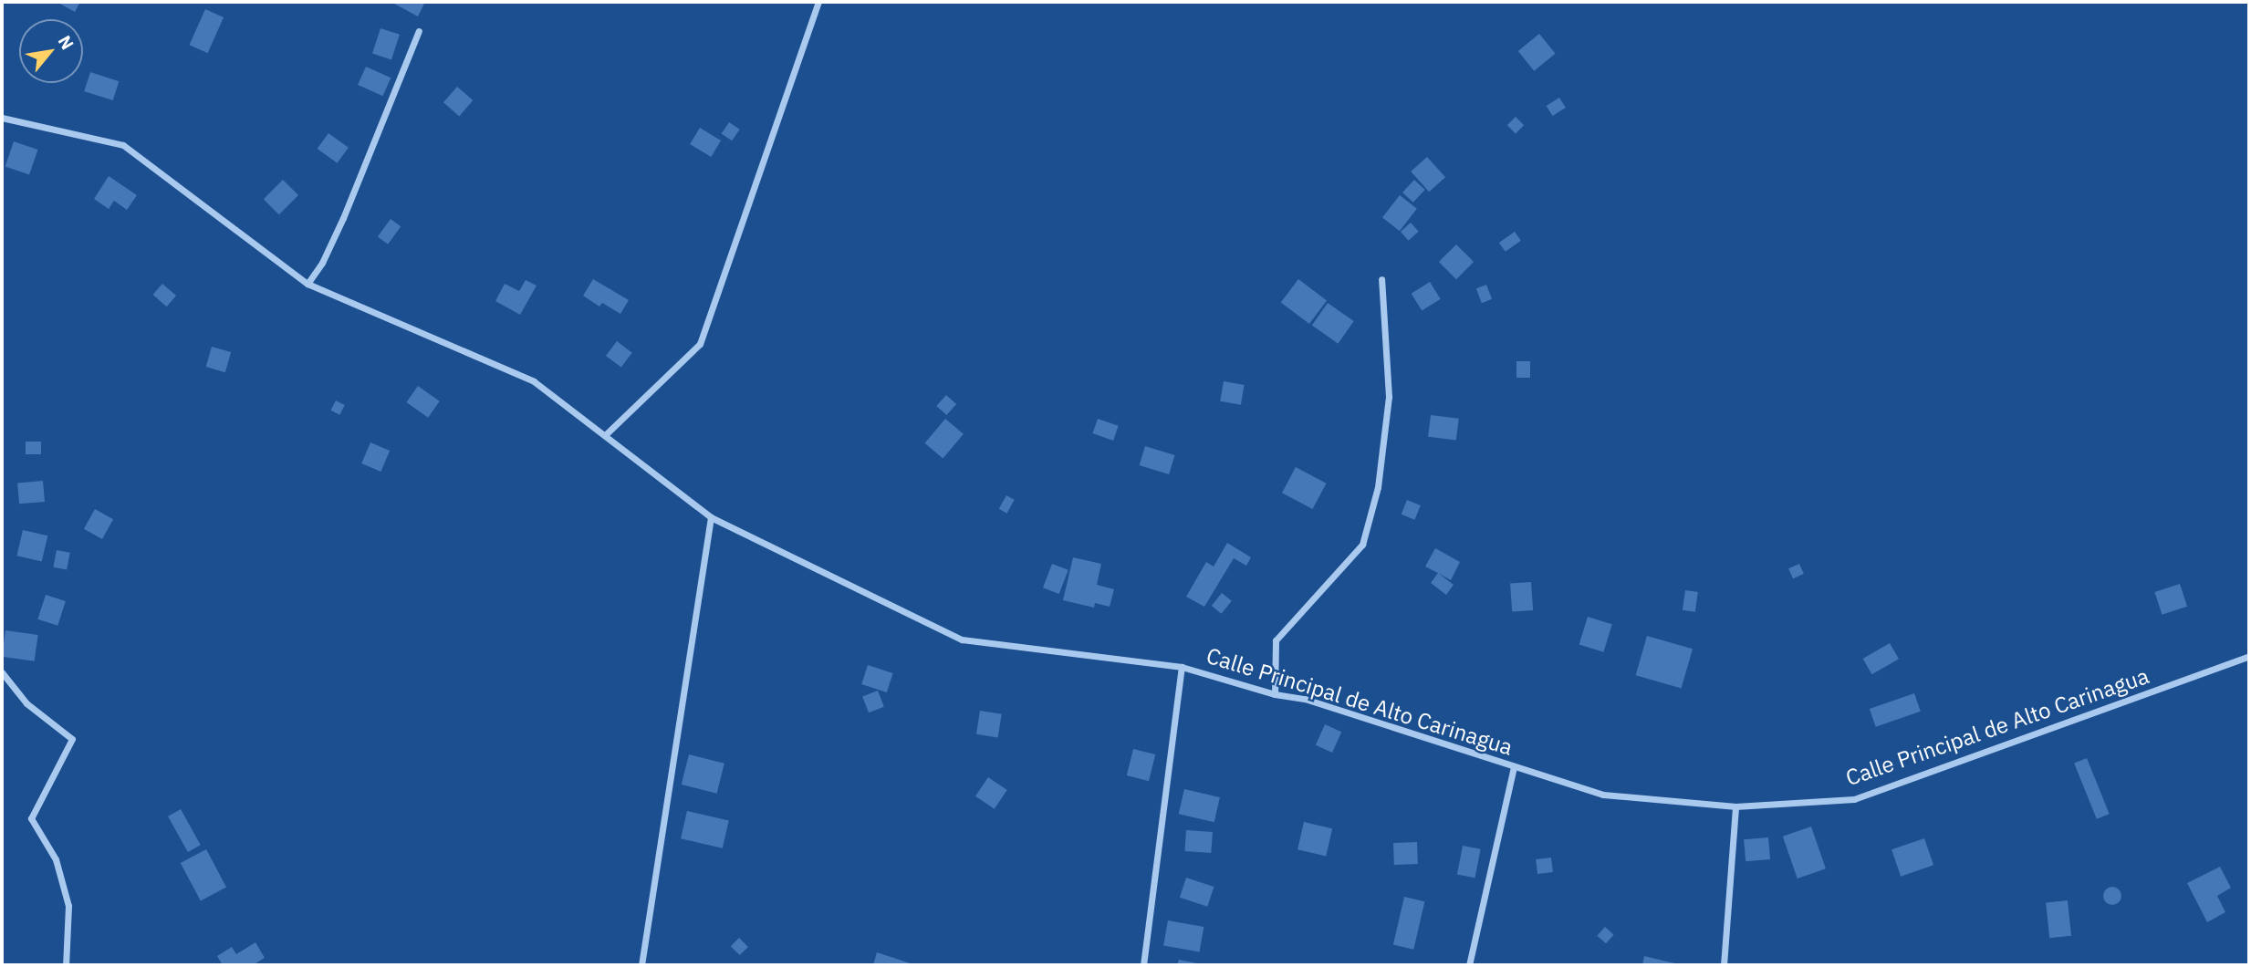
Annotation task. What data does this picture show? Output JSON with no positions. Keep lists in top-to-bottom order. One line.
{"streets":{"street":["Calle Principal de Alto Carinagua"]},"north":"top right"}
